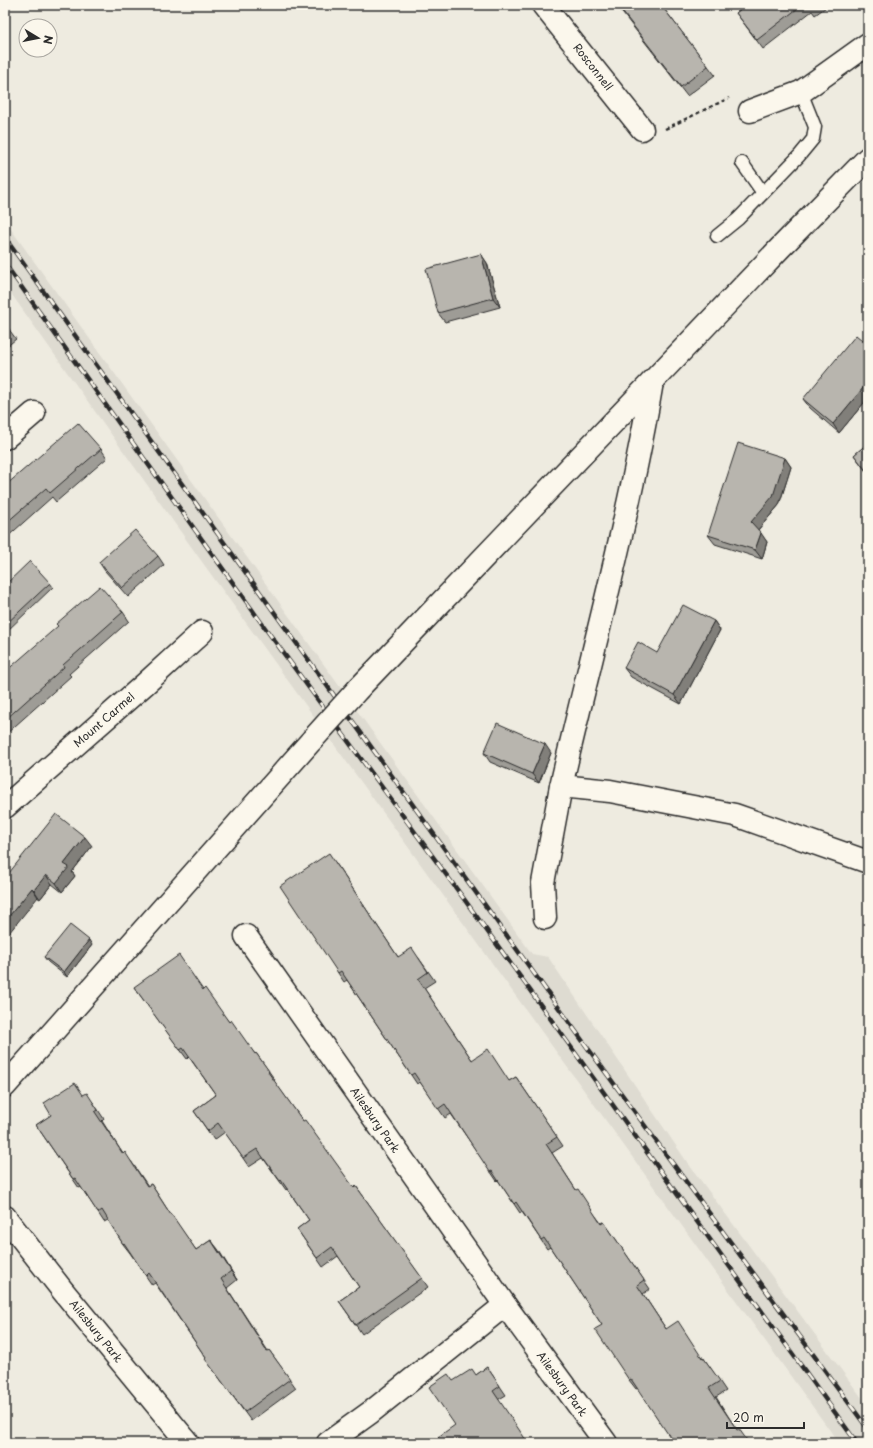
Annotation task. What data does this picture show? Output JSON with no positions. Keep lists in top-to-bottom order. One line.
{"streets":{"street":["Rosconnell","Mount Carmel","Ailesbury Park"]},"scale_bar":"20 m","north":"right"}
